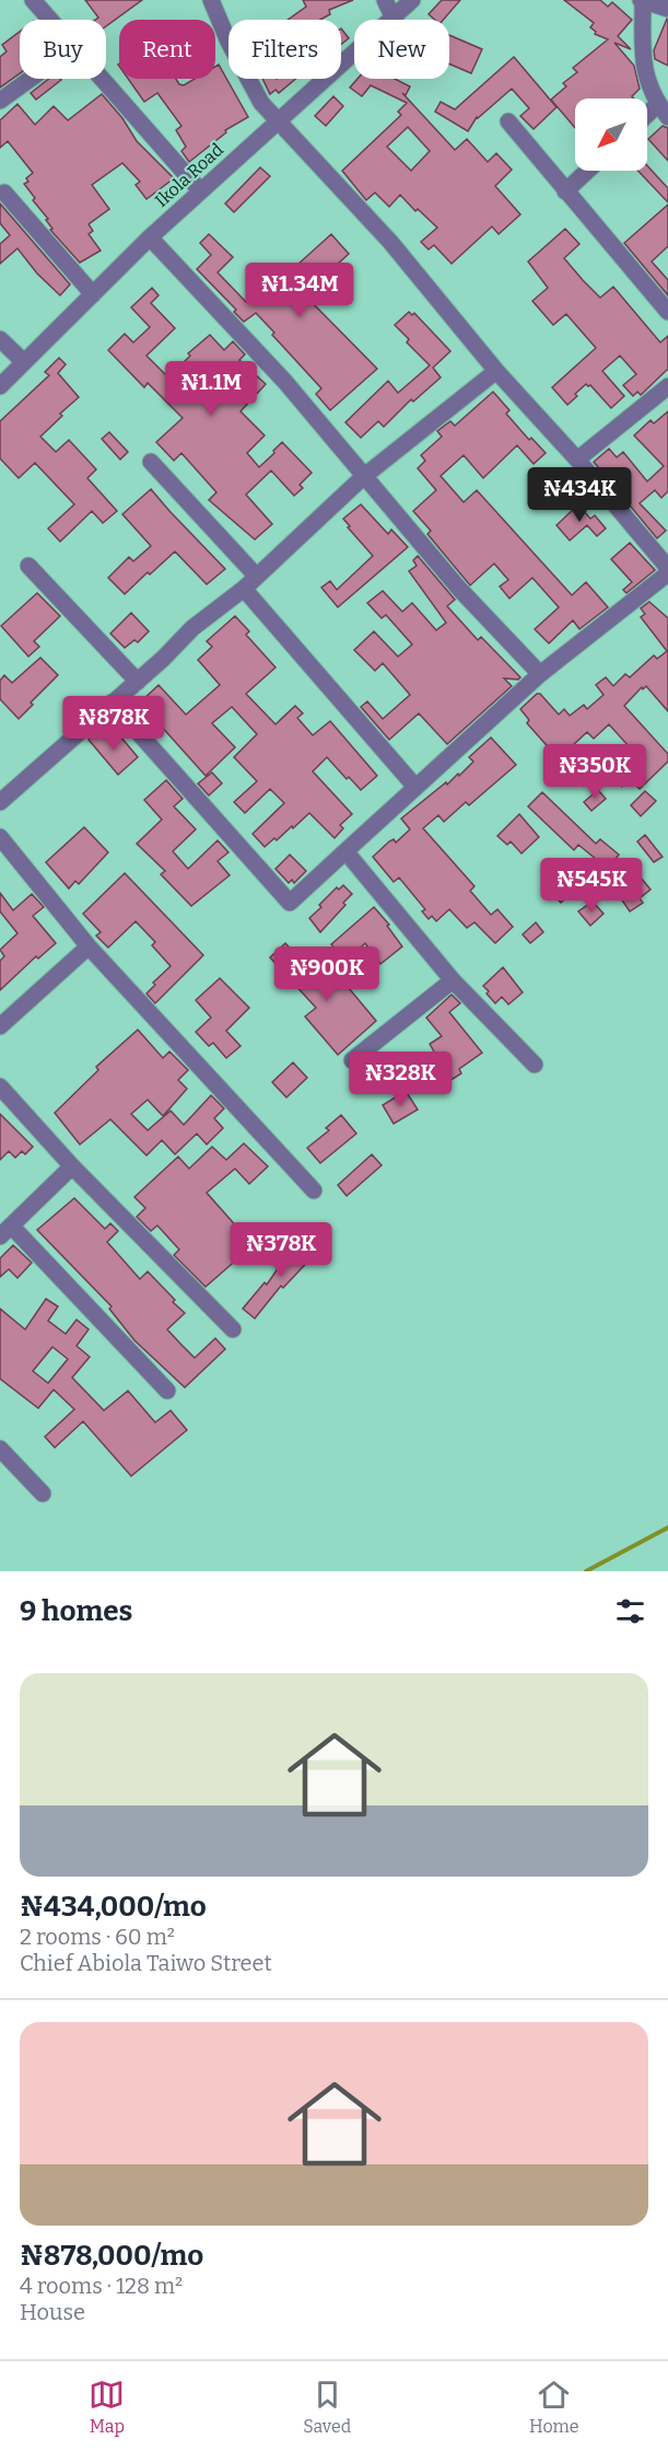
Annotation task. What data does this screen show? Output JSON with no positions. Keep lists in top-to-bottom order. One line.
{"streets":{"street":["Ikola Road"]},"north":"bottom left","page":{"chip":["Buy","Rent","Filters","New"],"price":["₦1.34M","₦1.1M","₦434K","₦878K","₦350K","₦545K","₦900K","₦328K","₦378K"],"heading":"9 homes","list":[{"name":"₦434,000/mo","note":"2 rooms · 60 m² · Chief Abiola Taiwo Street"},{"name":"₦878,000/mo","note":"4 rooms · 128 m² · House"}],"tabs":["Map","Saved","Home"]}}
